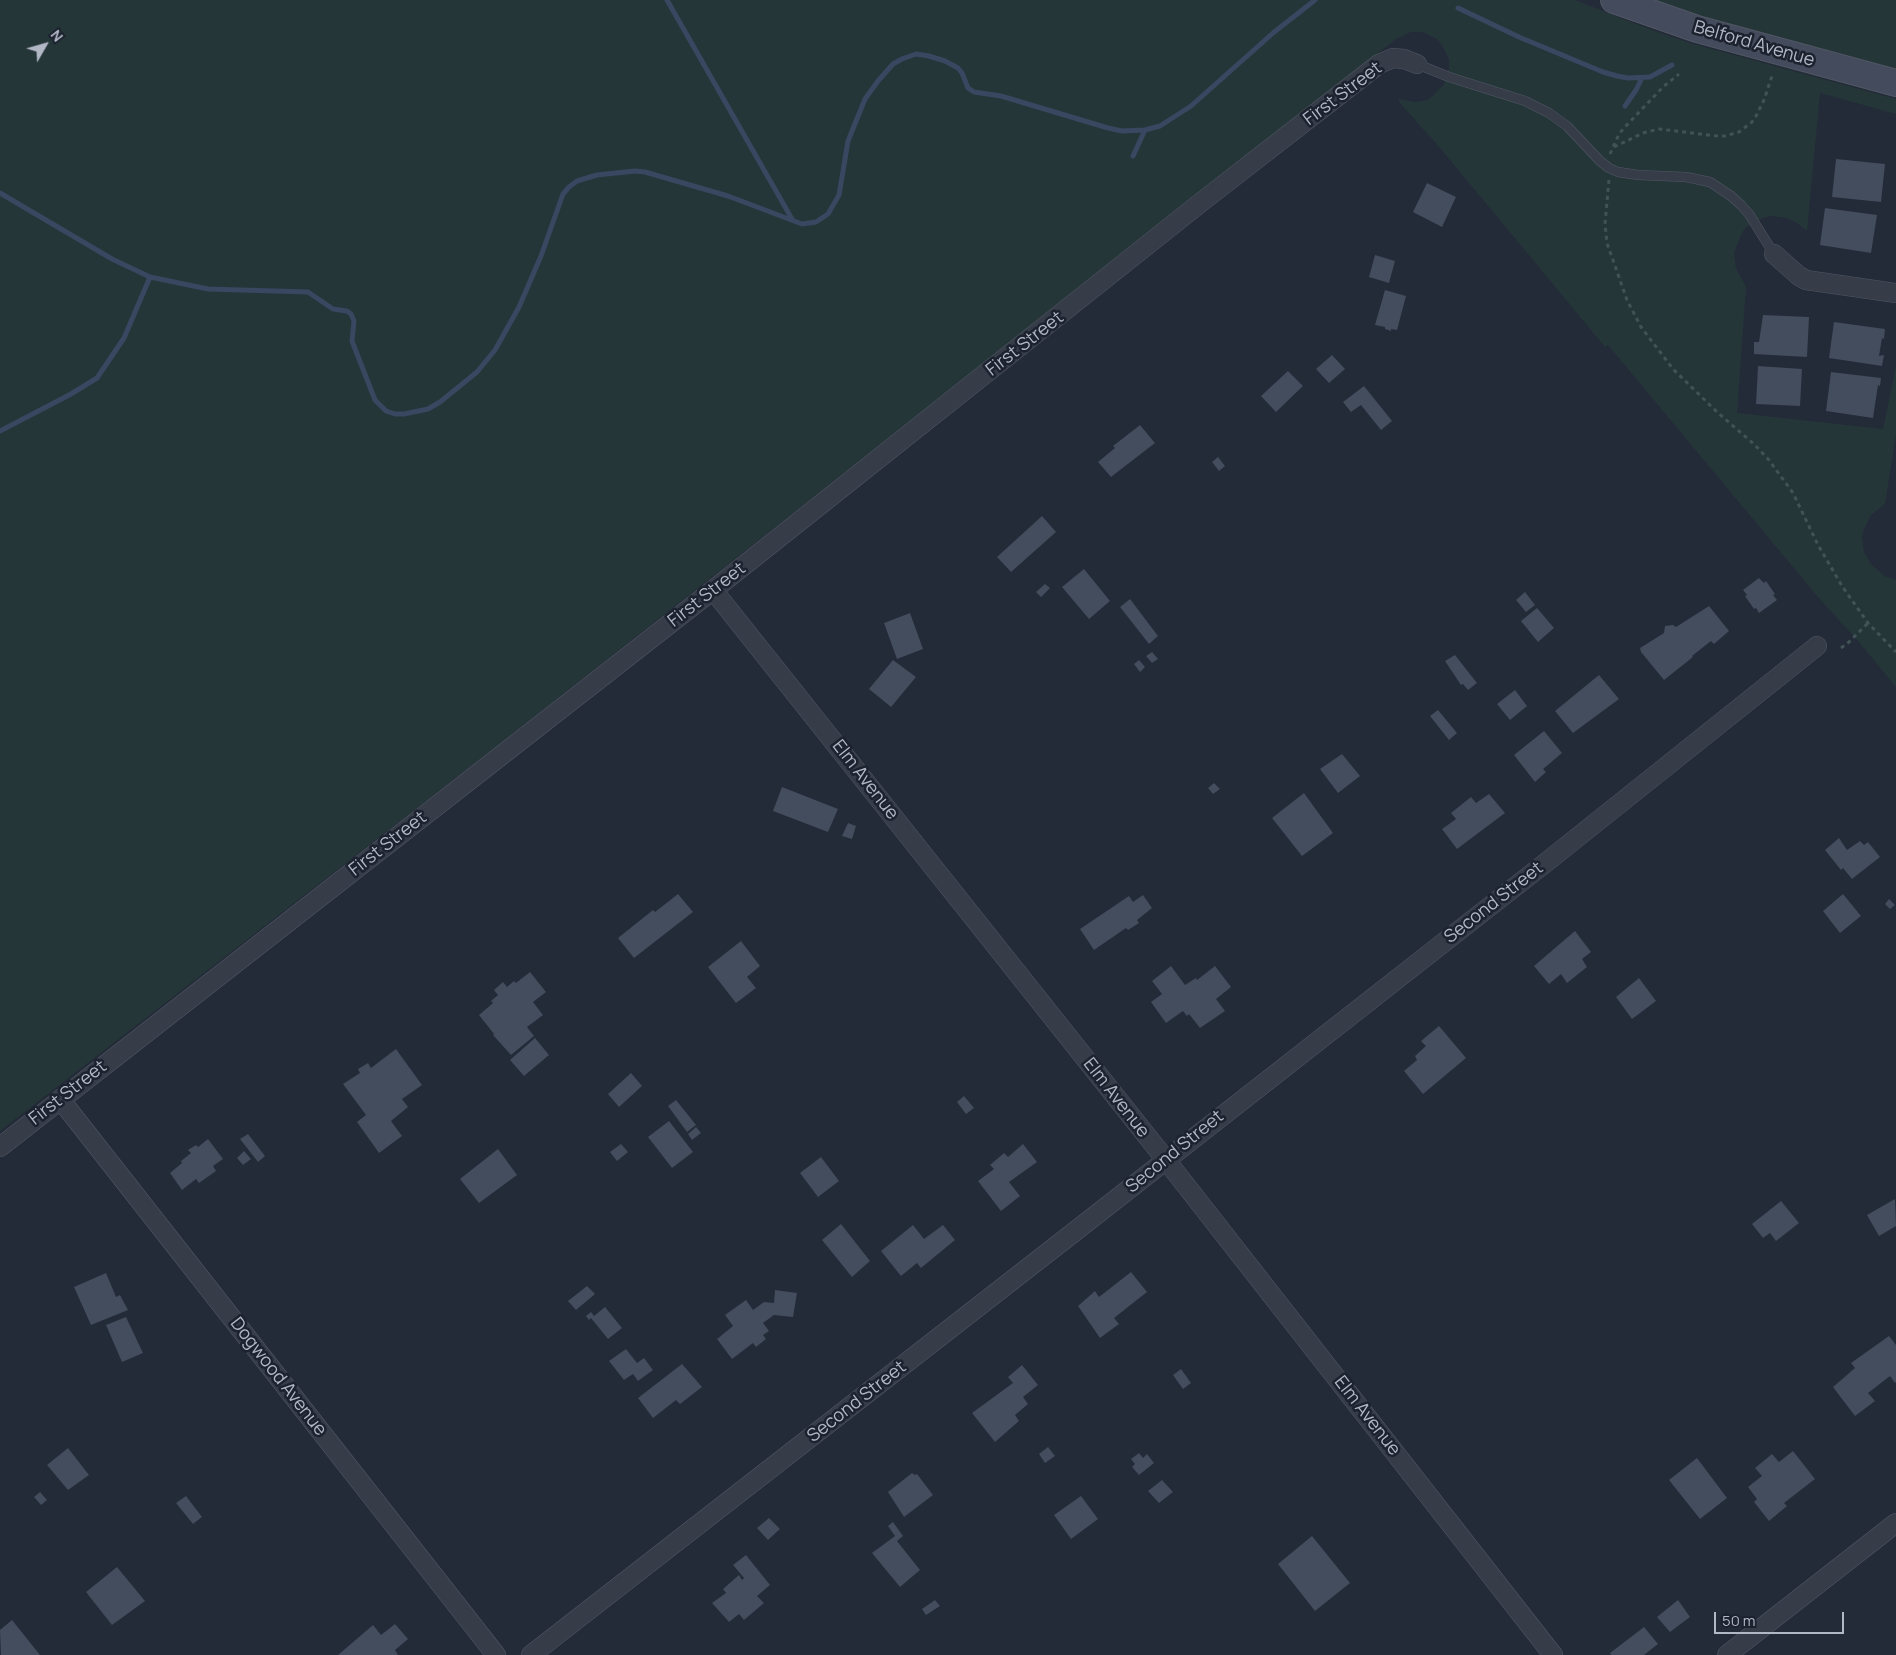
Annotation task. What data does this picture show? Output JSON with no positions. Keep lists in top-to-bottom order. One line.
{"streets":{"main road":["Belford Avenue"],"street":["First Street","Elm Avenue","Second Street","Dogwood Avenue"]},"crossings":[["First Street","Elm Avenue"],["First Street","Dogwood Avenue"],["Elm Avenue","Second Street"]],"scale_bar":"50 m","north":"top right"}
